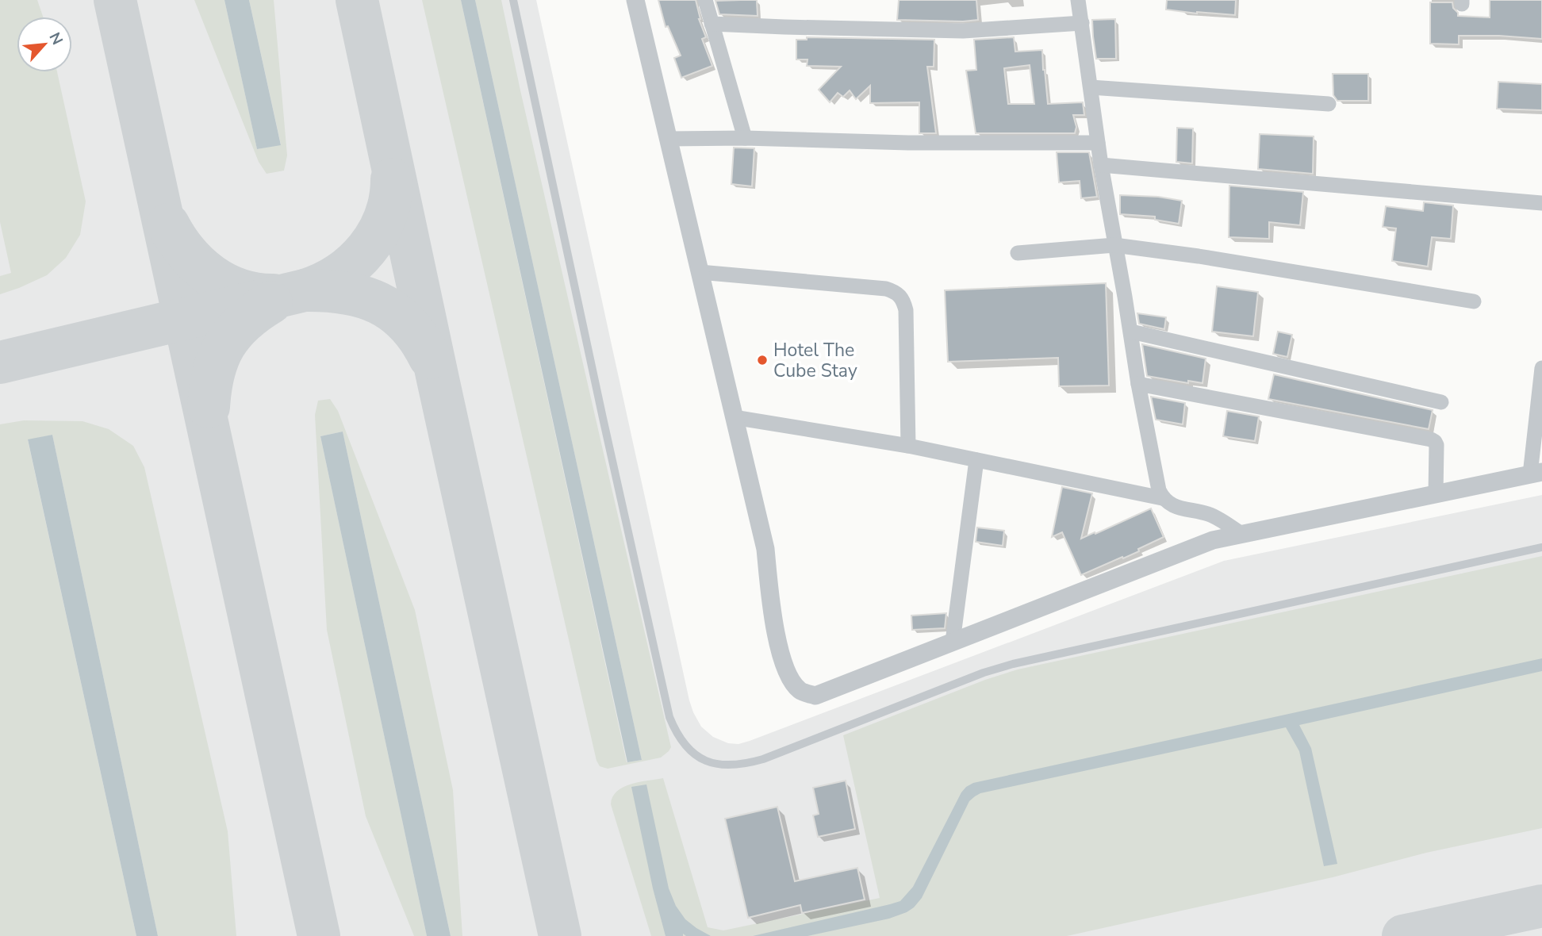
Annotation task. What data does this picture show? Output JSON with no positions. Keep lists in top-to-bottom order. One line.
{"places":["Hotel The Cube Stay"],"north":"top right"}
